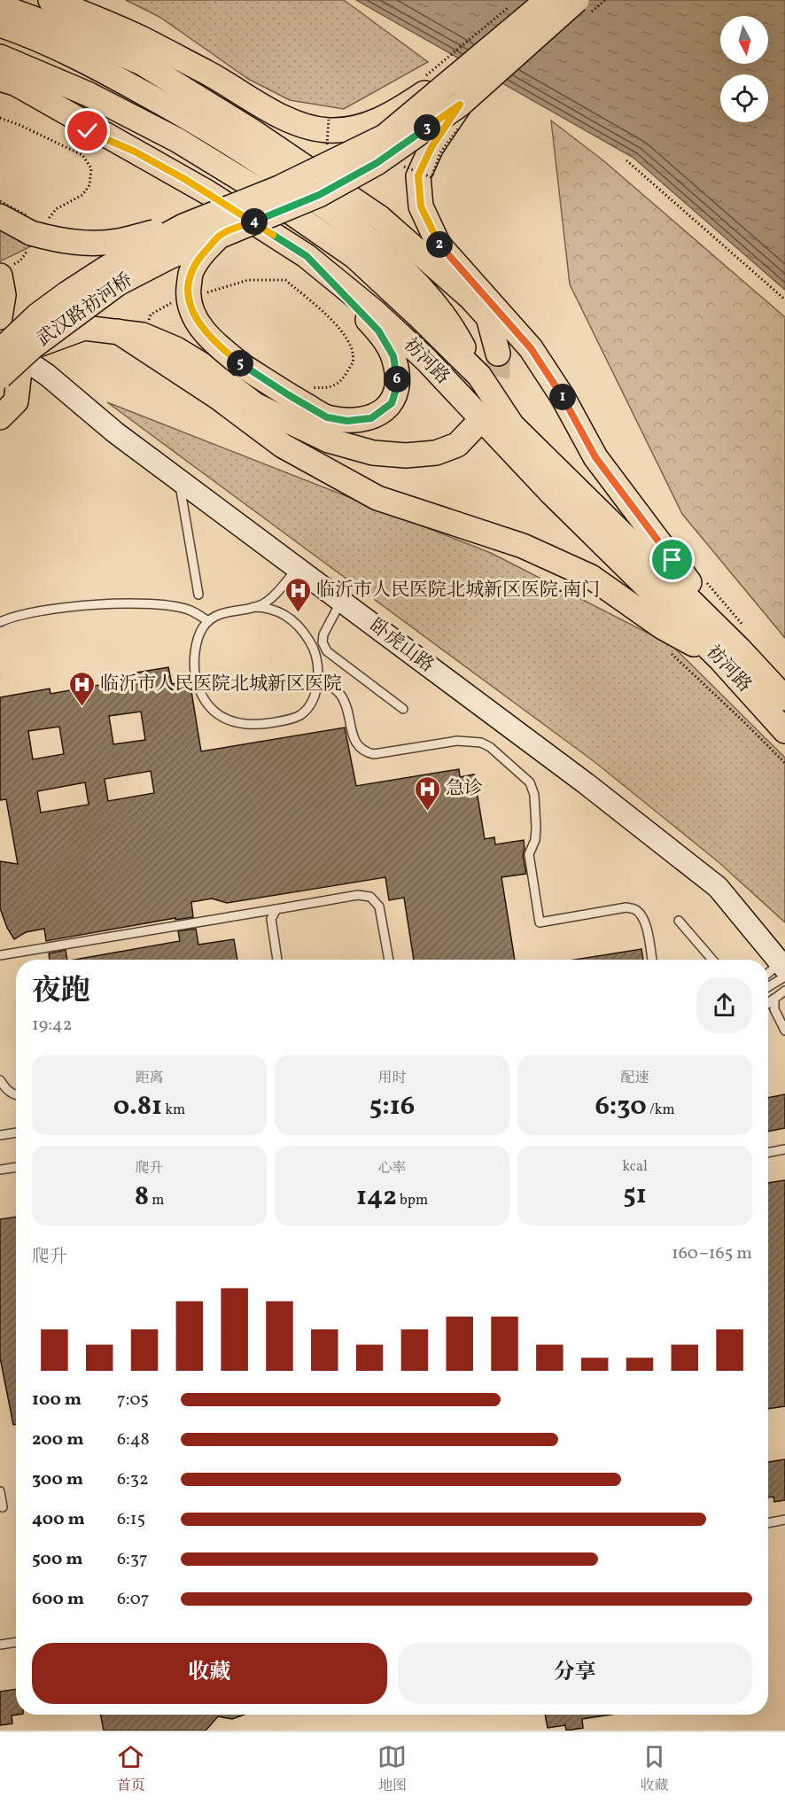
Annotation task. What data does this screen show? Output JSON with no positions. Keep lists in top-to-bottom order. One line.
{"streets":{"main road":["武汉路祊河桥","祊河路"],"street":["卧虎山路"]},"crossings":[["武汉路祊河桥","卧虎山路"]],"places":{"hospital":["临沂市人民医院北城新区医院·南门","临沂市人民医院北城新区医院","急诊"]},"north":"bottom","page":{"pins":["3","4","2","5","6","1"],"heading":["夜跑","19:42"],"stats":[["距离","0.81 km"],["用时","5:16"],["配速","6:30 /km"],["爬升","8 m"],["心率","142 bpm"],["kcal","51"]],"chart":["爬升","160–165 m"],"list":[{"name":"100 m","note":"7:05"},{"name":"200 m","note":"6:48"},{"name":"300 m","note":"6:32"},{"name":"400 m","note":"6:15"},{"name":"500 m","note":"6:37"},{"name":"600 m","note":"6:07"}],"buttons":["收藏","分享"],"tabs":["首页","地图","收藏"]}}
